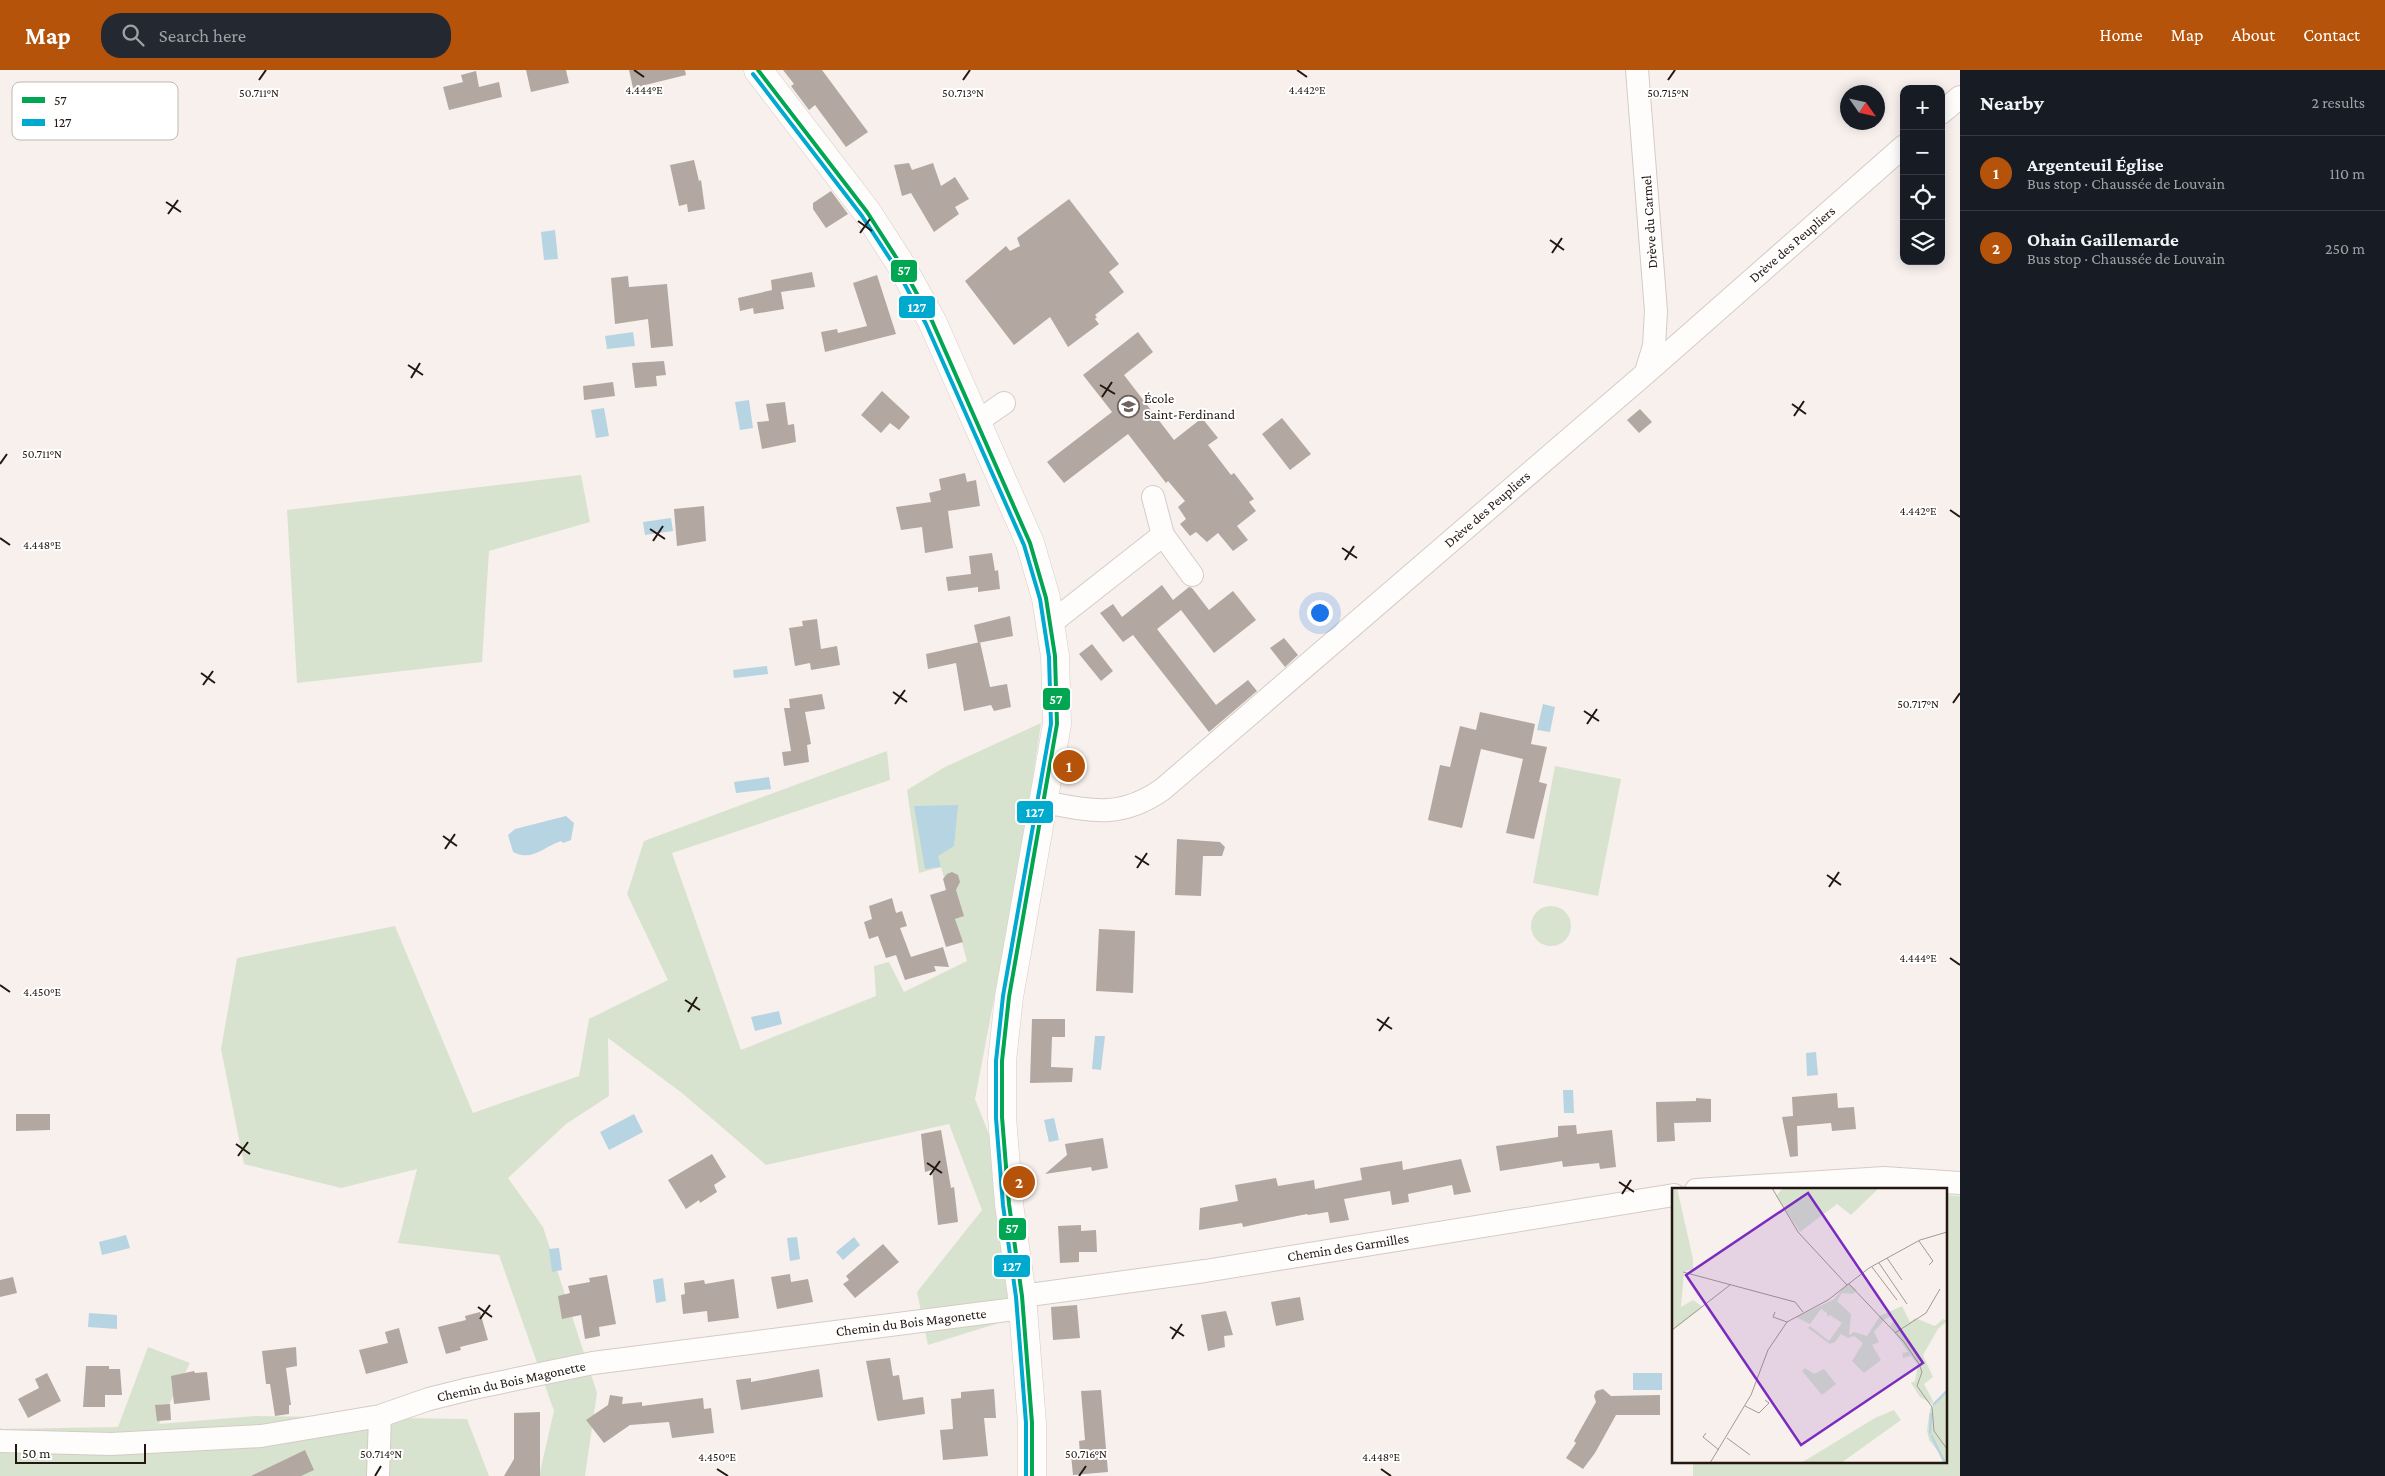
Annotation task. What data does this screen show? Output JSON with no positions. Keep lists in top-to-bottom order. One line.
{"streets":{"street":["Drève du Carmel","Drève des Peupliers","Chemin des Garmilles","Chemin du Bois Magonette"]},"crossings":[["Drève du Carmel","Drève des Peupliers"],["Chemin des Garmilles","Chemin du Bois Magonette"]],"places":{"school or university":["École Saint-Ferdinand"]},"lines":["transit line 57","transit line 127"],"legend":["57","127"],"scale_bar":"50 m","north":"bottom right","page":{"header":"Map","search":"Search here","nav":["Home","Map","About","Contact"],"heading":["Nearby","2 results"],"map_buttons":["+","−"],"list":[{"mark":"1","name":"Argenteuil Église","note":"Bus stop · Chaussée de Louvain","value":"110 m"},{"mark":"2","name":"Ohain Gaillemarde","note":"Bus stop · Chaussée de Louvain","value":"250 m"}],"pins":["1","2"],"scale":"50 m"},"coordinates":["4.444°E","4.442°E","50.711°N","50.713°N","50.715°N","4.448°E","50.717°N","4.450°E","50.714°N","50.716°N"]}
